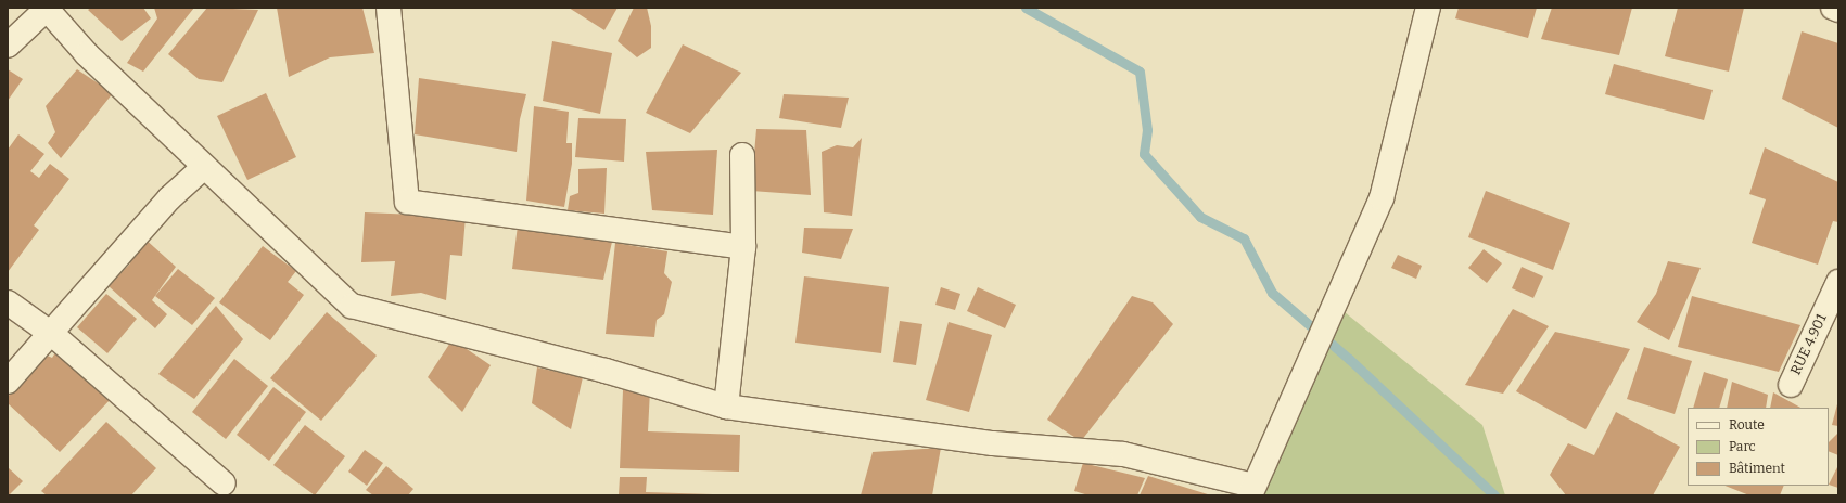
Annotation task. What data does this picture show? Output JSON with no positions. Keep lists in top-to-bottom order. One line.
{"streets":{"street":["RUE 4.901"]},"legend":["Route","Parc","Bâtiment"]}
